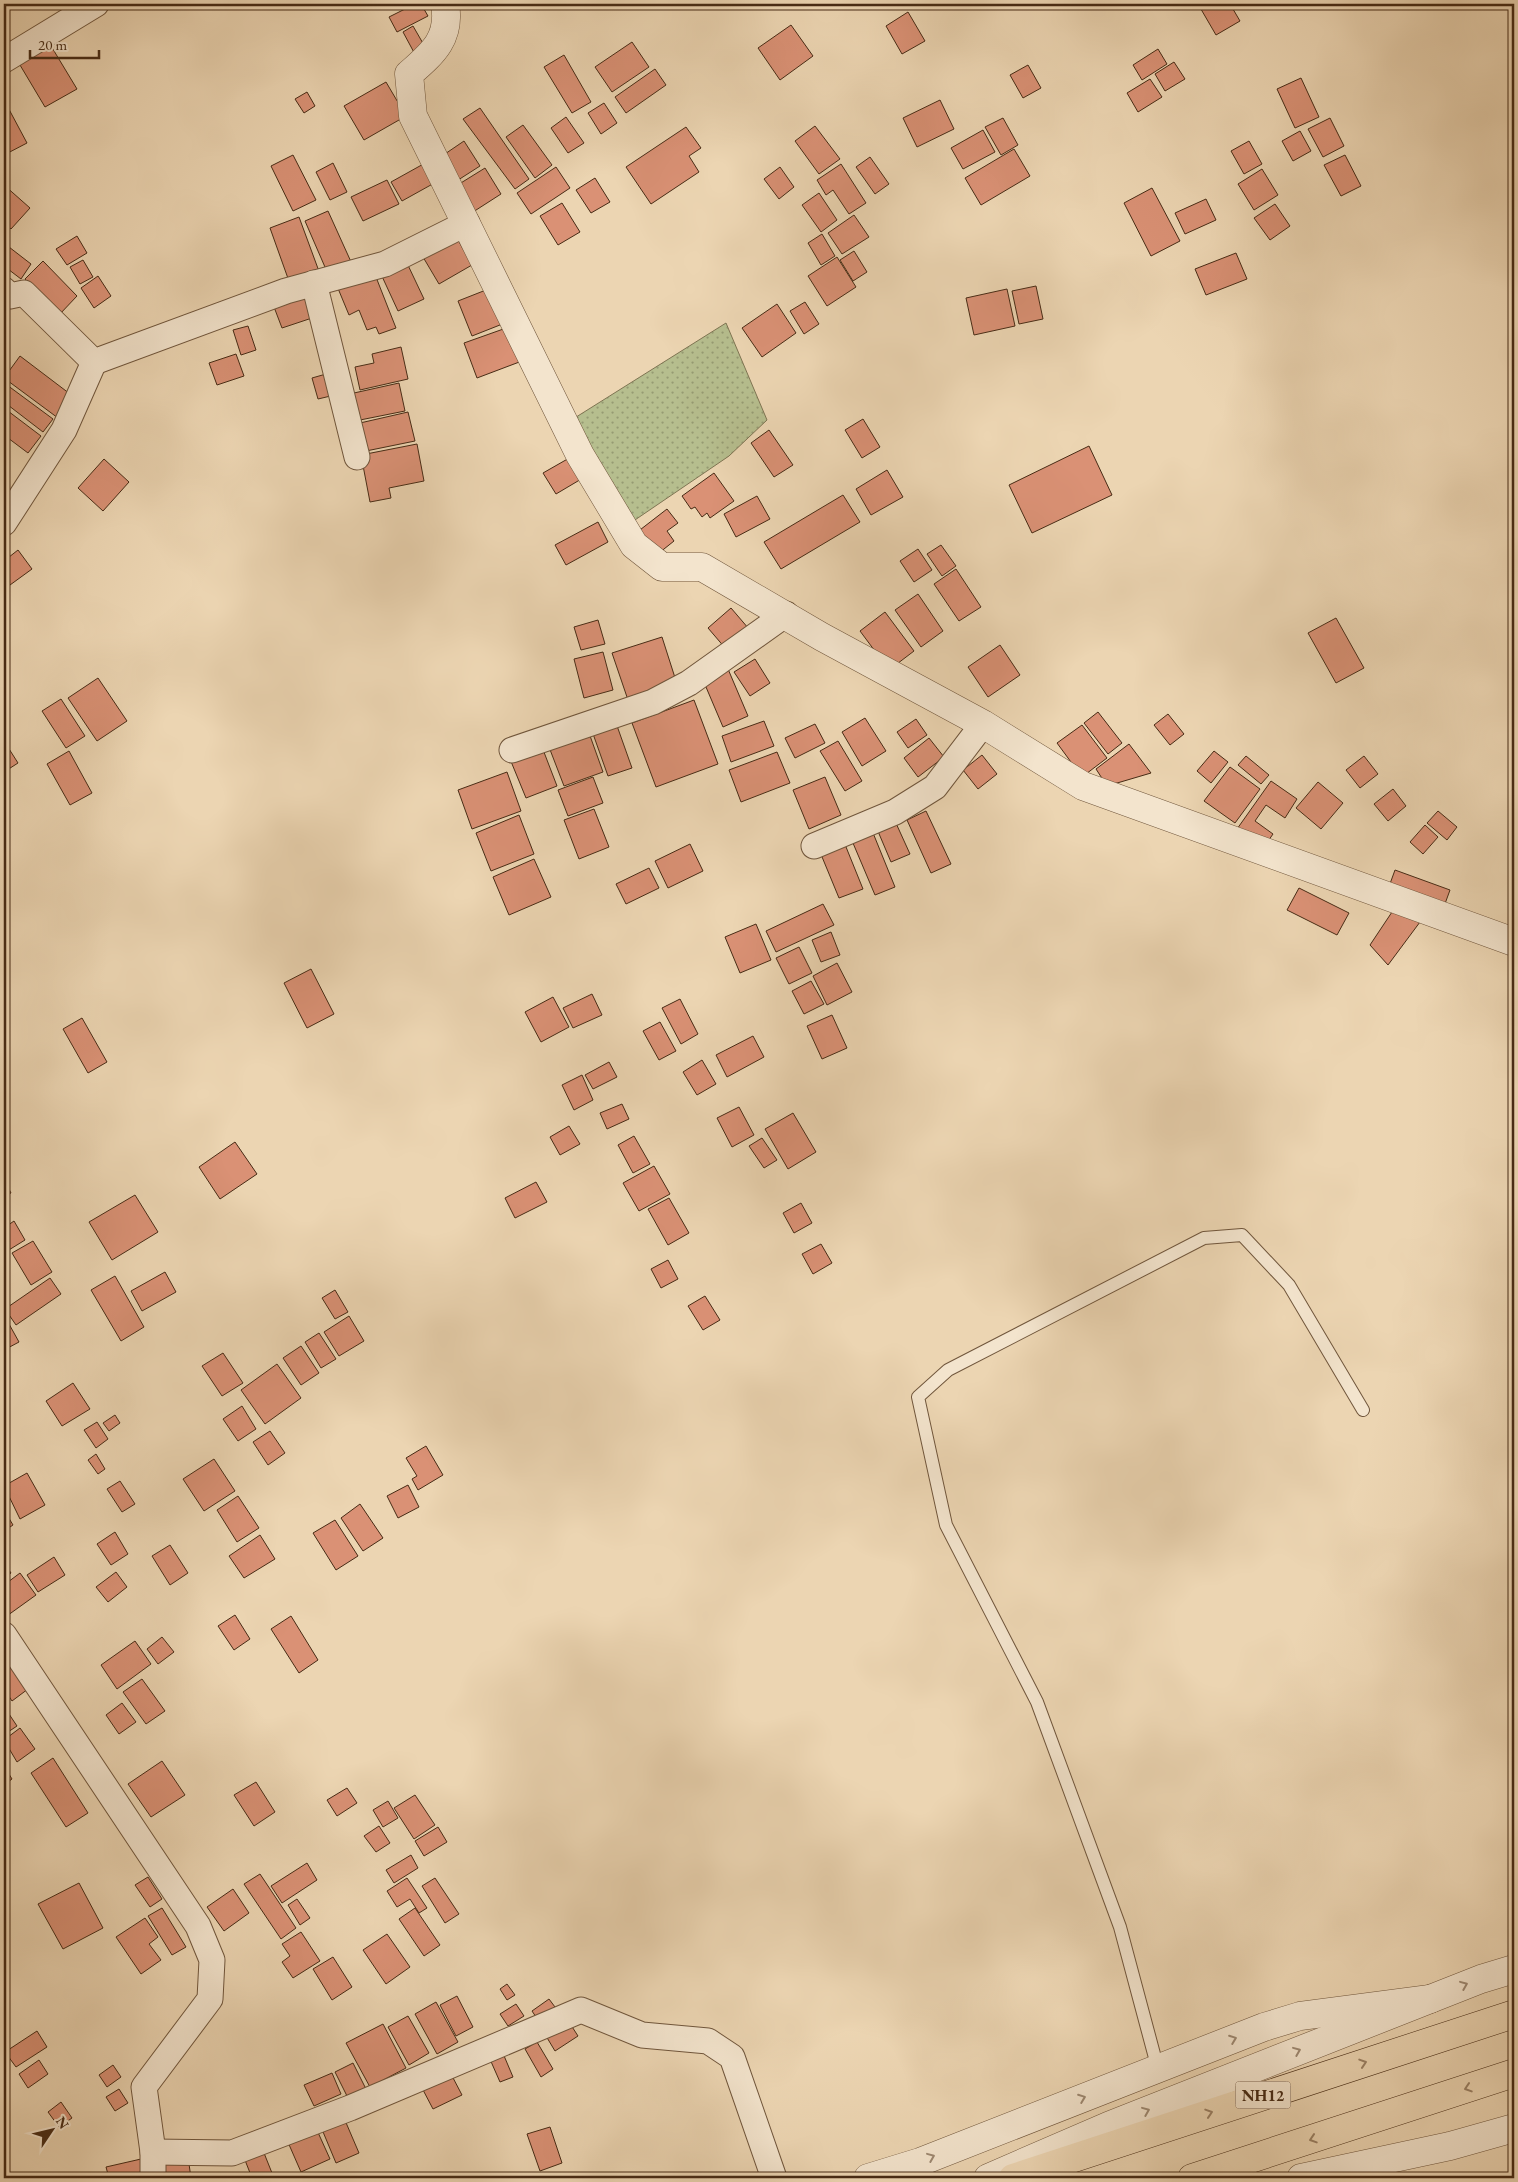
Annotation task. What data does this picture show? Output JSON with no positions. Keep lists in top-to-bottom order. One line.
{"streets":{"highway":["NH12"]},"scale_bar":"20 m","north":"top right"}
